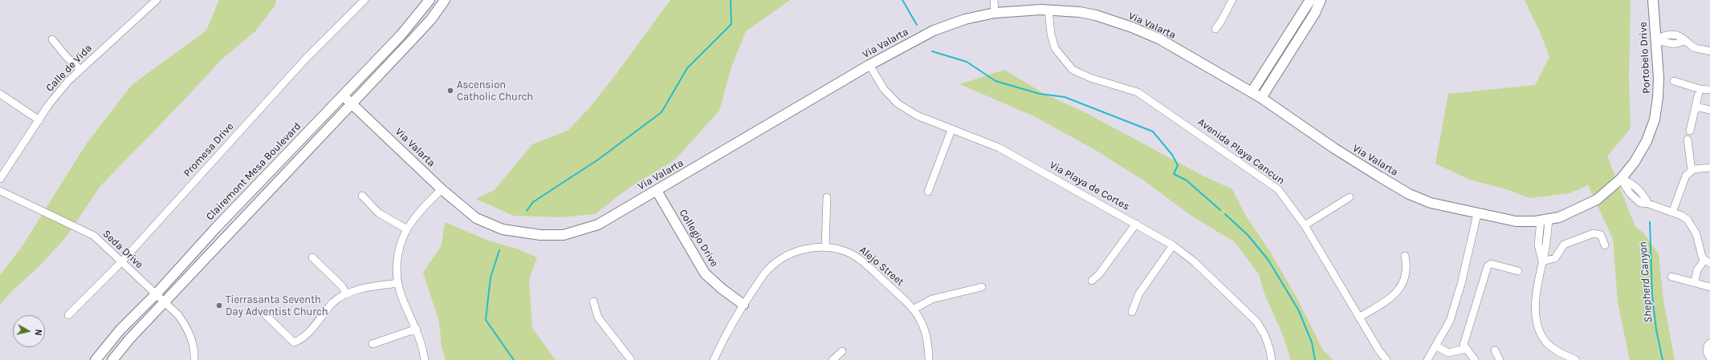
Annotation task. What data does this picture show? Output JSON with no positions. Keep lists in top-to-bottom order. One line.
{"streets":{"main road":["Via Valarta","Portobelo Drive","Clairemont Mesa Boulevard","Collegio Drive"],"street":["Calle de Vida","Promesa Drive","Avenida Playa Cancun","Via Playa de Cortes","Seda Drive","Alejo Street"]},"crossings":[["Via Valarta","Portobelo Drive"],["Via Valarta","Avenida Playa Cancun"],["Via Valarta","Clairemont Mesa Boulevard"],["Via Valarta","Via Playa de Cortes"],["Via Valarta","Collegio Drive"],["Promesa Drive","Seda Drive"],["Clairemont Mesa Boulevard","Seda Drive"],["Collegio Drive","Alejo Street"]],"water":["Shepherd Canyon"],"places":["Ascension Catholic Church","Tierrasanta Seventh Day Adventist Church"],"north":"right"}
